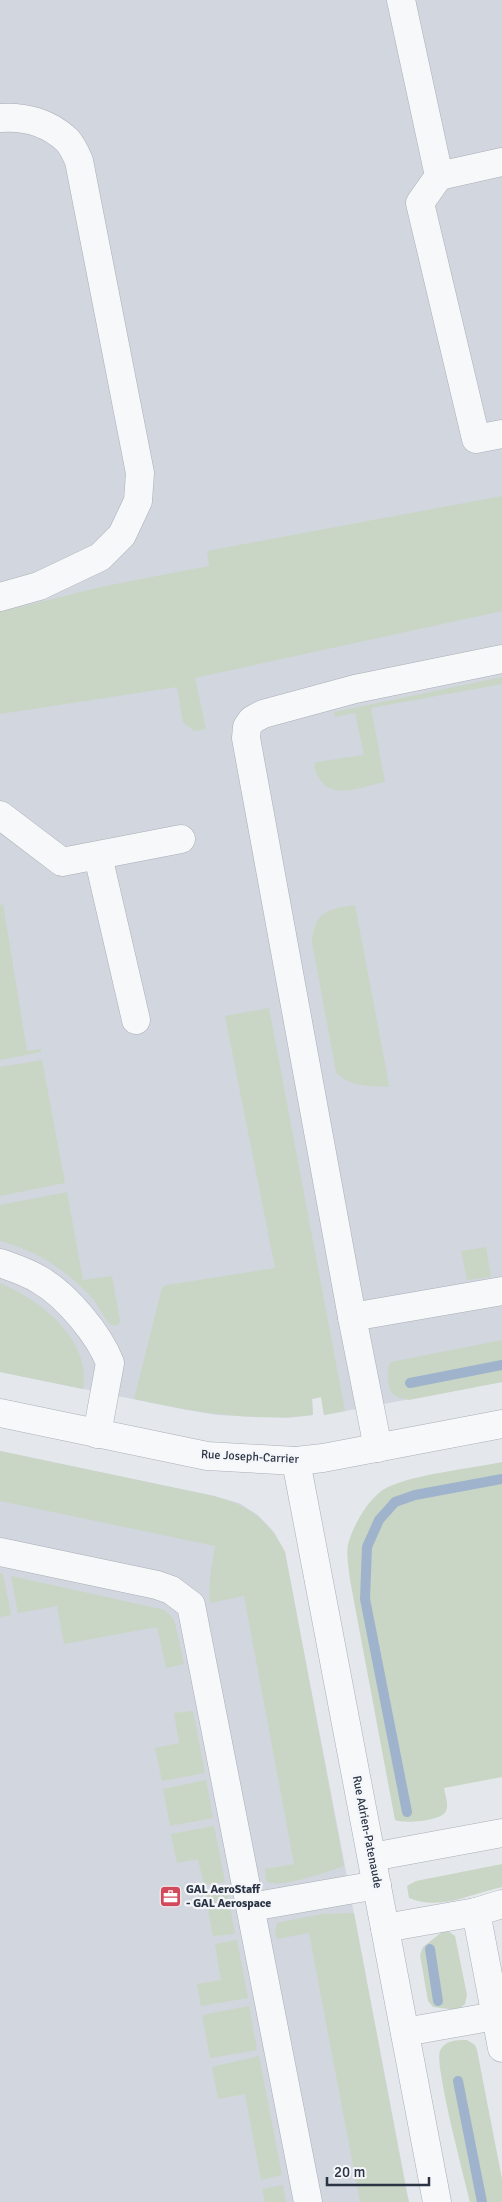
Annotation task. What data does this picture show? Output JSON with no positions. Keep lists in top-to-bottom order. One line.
{"streets":{"street":["Rue Joseph-Carrier","Rue Adrien-Patenaude"]},"crossings":[["Rue Joseph-Carrier","Rue Adrien-Patenaude"]],"places":{"office":["GAL AeroStaff - GAL Aerospace"]},"scale_bar":"20 m"}
